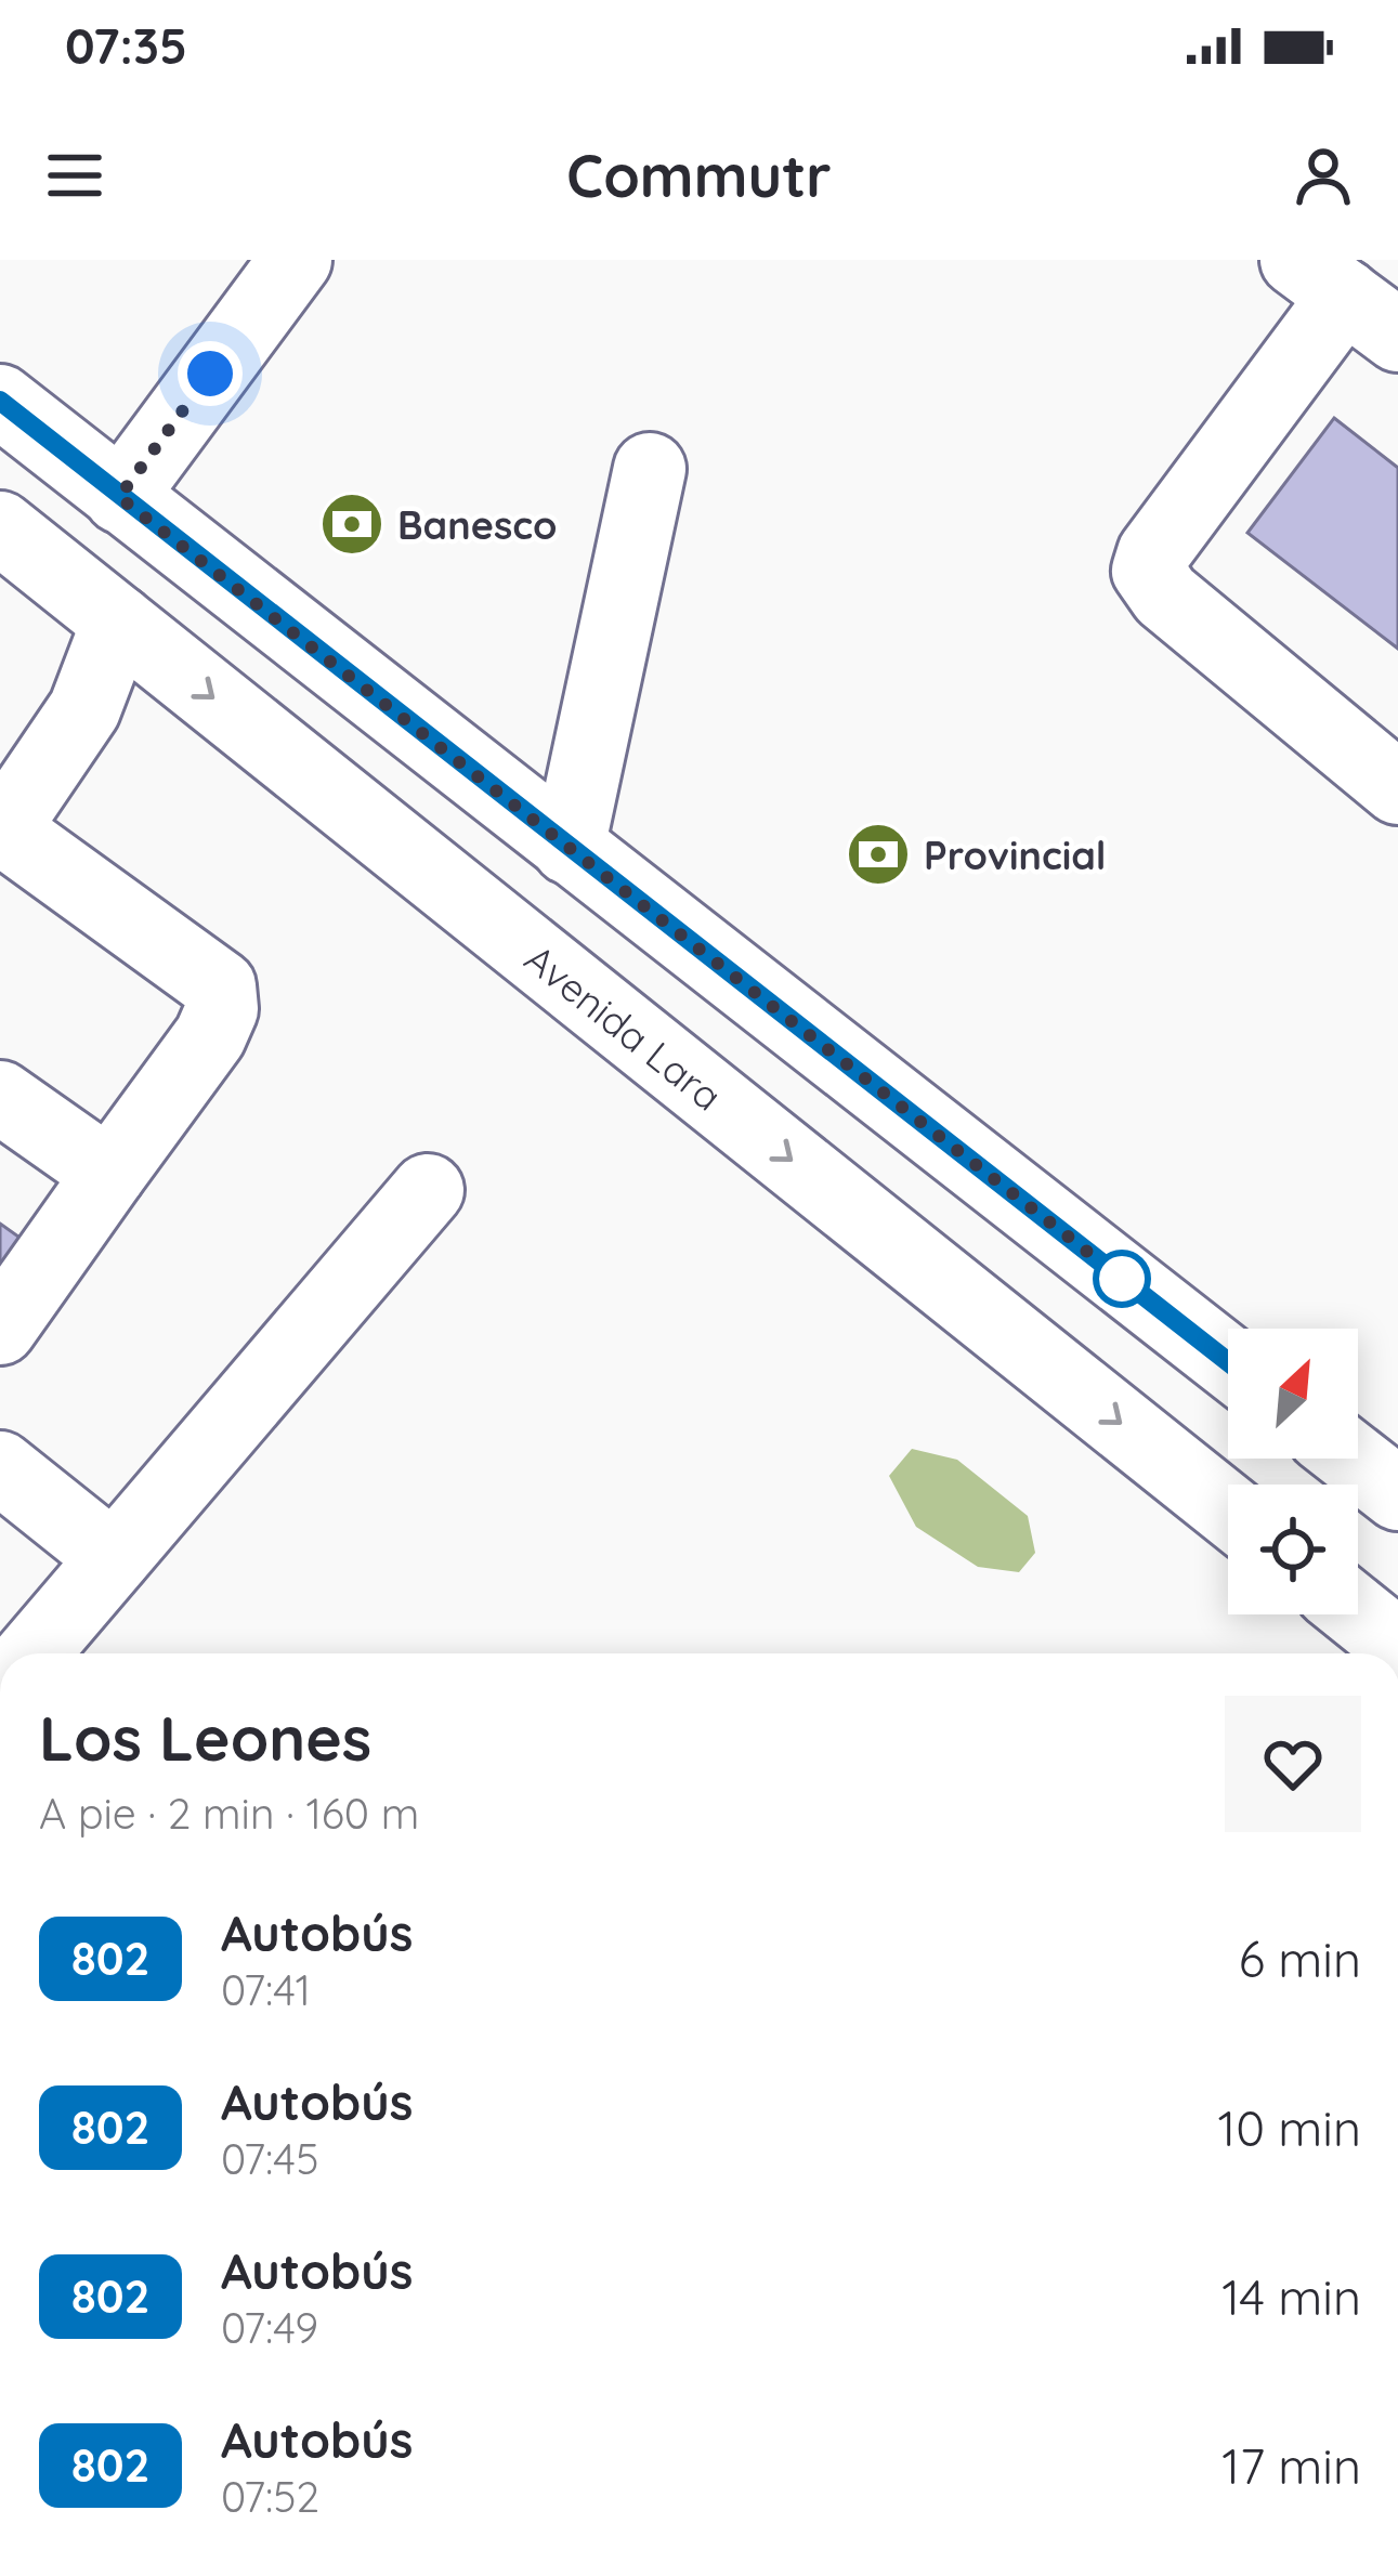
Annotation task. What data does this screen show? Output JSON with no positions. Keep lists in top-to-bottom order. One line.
{"streets":{"street":["Avenida Lara"]},"places":{"bank":["Banesco","Provincial"]},"lines":["bus line 802"],"north":"top right","page":{"status":"07:35","header":"Commutr","heading":["Los Leones","A pie · 2 min · 160 m"],"list":[{"mark":"802","name":"Autobús","note":"07:41","value":"6 min"},{"mark":"802","name":"Autobús","note":"07:45","value":"10 min"},{"mark":"802","name":"Autobús","note":"07:49","value":"14 min"},{"mark":"802","name":"Autobús","note":"07:52","value":"17 min"}]}}
